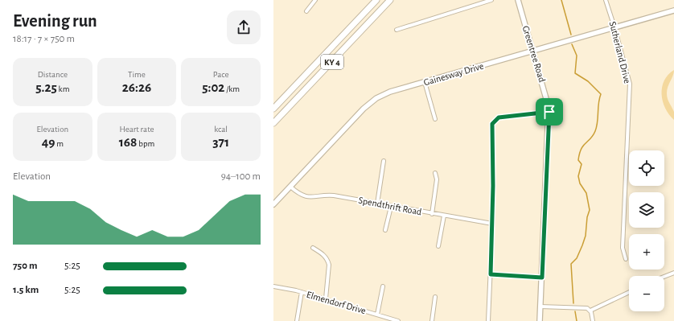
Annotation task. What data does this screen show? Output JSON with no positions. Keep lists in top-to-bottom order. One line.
{"streets":{"highway":["KY 4"],"street":["Sutherland Drive","Greentree Road","Gainesway Drive","Spendthrift Road","Elmendorf Drive"]},"crossings":[["Sutherland Drive","Gainesway Drive"],["Greentree Road","Gainesway Drive"],["Gainesway Drive","Spendthrift Road"]],"page":{"heading":["Evening run","18:17 · 7 × 750 m"],"stats":[["Distance","5.25 km"],["Time","26:26"],["Pace","5:02 /km"],["Elevation","49 m"],["Heart rate","168 bpm"],["kcal","371"]],"map_buttons":["+","−"],"chart":["Elevation","94–100 m"],"list":[{"name":"750 m","note":"5:25"},{"name":"1.5 km","note":"5:25"}]}}
